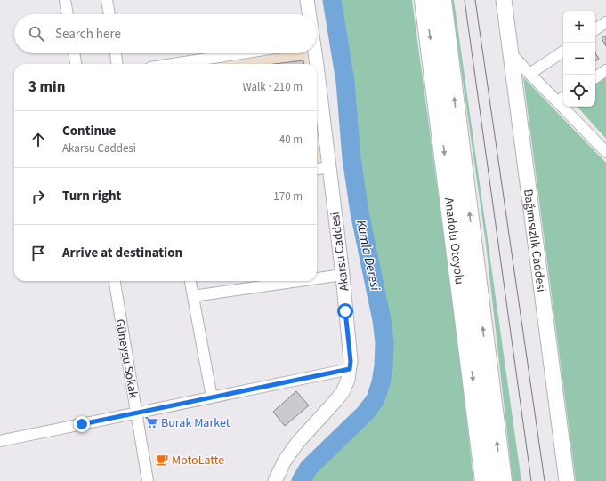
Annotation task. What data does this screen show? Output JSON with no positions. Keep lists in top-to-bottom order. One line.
{"streets":{"highway":["Anadolu Otoyolu"],"main road":["Bağımsızlık Caddesi"],"street":["Akarsu Caddesi","Güneysu Sokak"]},"water":["Kumla Deresi"],"places":{"supermarket":["Burak Market"],"cafe":["MotoLatte"]},"page":{"map_buttons":["+","−"],"search":"Search here","heading":["3 min","Walk · 210 m"],"list":[["Continue","Akarsu Caddesi","40 m"],["Turn right","170 m"],"Arrive at destination"]}}
